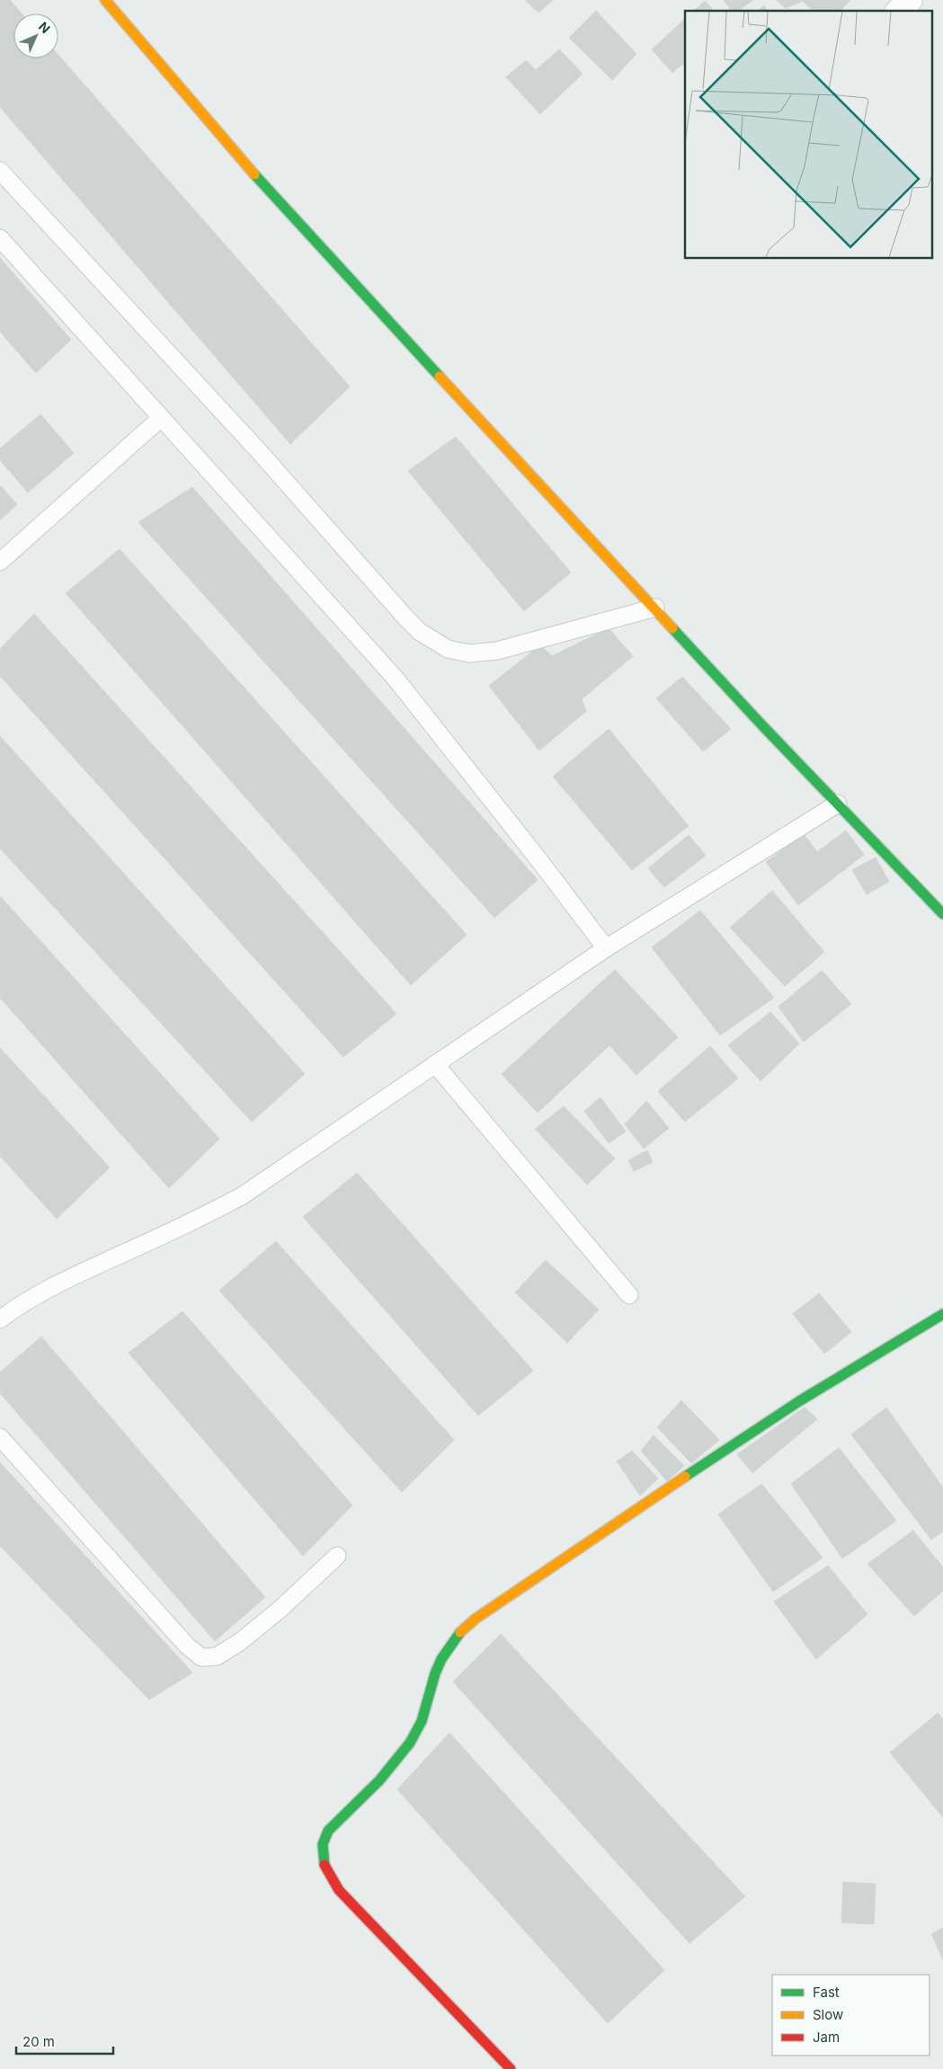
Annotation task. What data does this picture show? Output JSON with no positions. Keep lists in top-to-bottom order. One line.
{"legend":["Fast","Slow","Jam"],"scale_bar":"20 m","north":"top right"}
